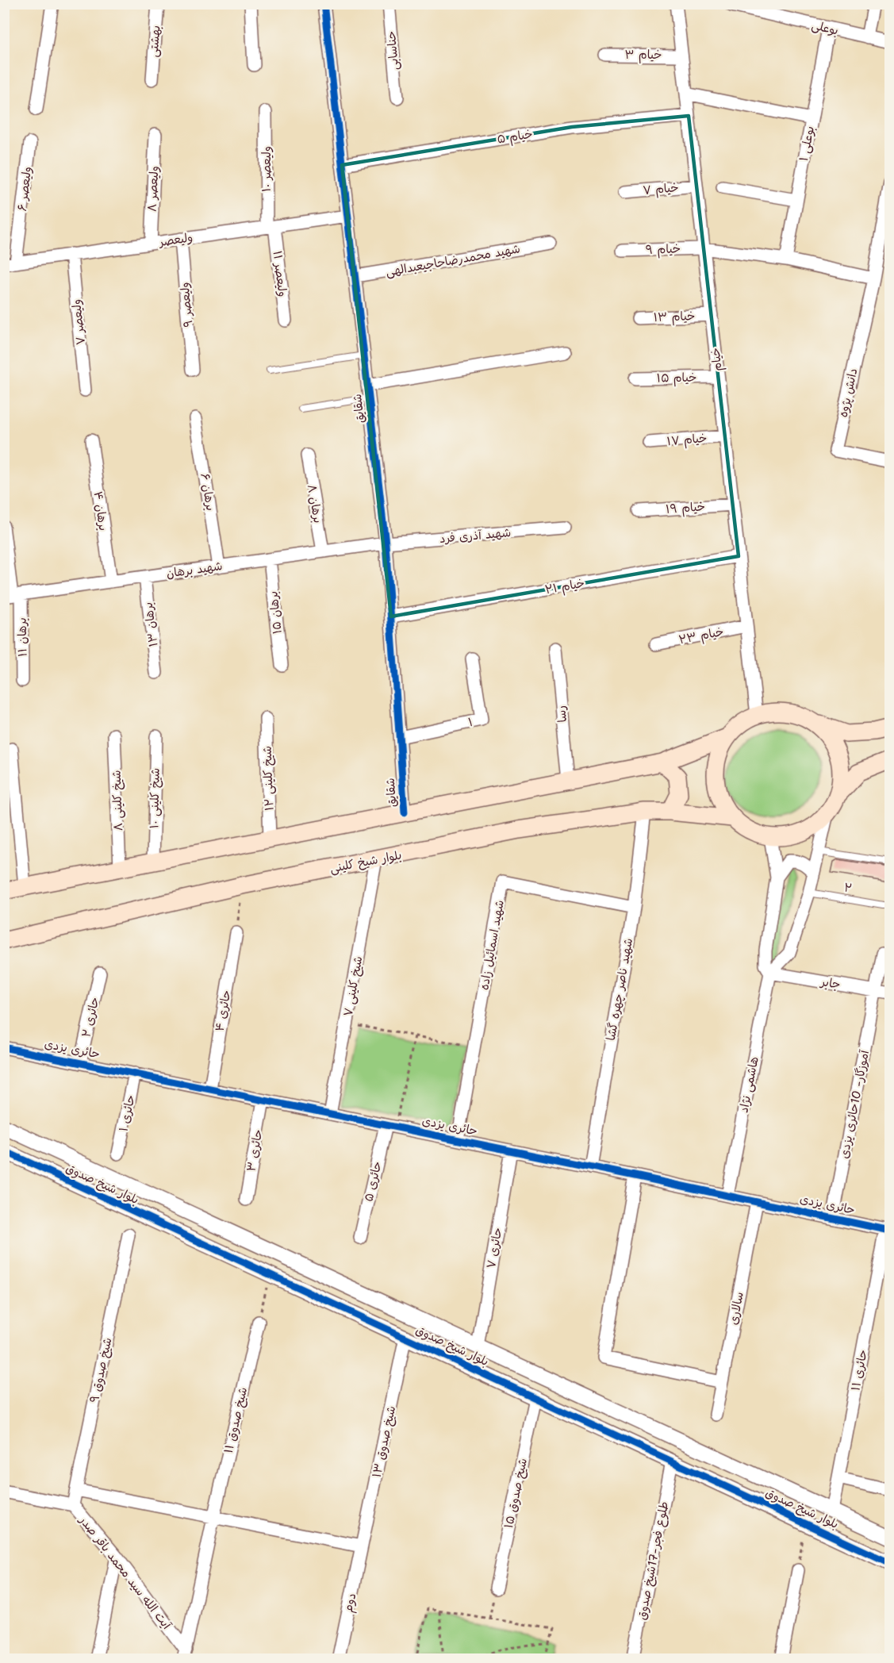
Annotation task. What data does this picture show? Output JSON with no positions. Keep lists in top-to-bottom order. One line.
{"streets":{"main road":["بلوار شیخ کلینی"],"street":["بوعلی","بهشتی","حناسابی","خیام ۳","خیام ۵","۱ بوعلی","ولیعصر ۱۰","ولیعصر ۶","ولیعصر ۸","خیام ۷","ولیعصر","خیام ۹","شهید محمدرضاحاجیعبدالهی","ولیعصر ۱۱","ولیعصر ۹","خیام ۱۳","ولیعصر ۷","خیام","خیام ۱۵","دانش پژوه","شقایق","خیام ۱۷","برهان ۶","برهان ۸","خیام ۱۹","برهان ۴","شهید آذری فرد","شهید برهان","خیام ۲۱","برهان ۱۵","برهان ۱۳","خیام ۲۳","برهان ۱۱","رسا","۱","شیخ کلینی ۱۲","شیخ کلینی ۱۰","شیخ کلینی ۸","شهید اسمائیل زاده","جابر","شیخ کلینی ۷","شهید ناصر چهره گشا","حائری ۴","حائری ۲","حائری یزدی","هاشمی نژاد","آموزگار- 10حائری یزدی","حائری ۱","حائری ۳","حائری ۵","بلوار شیخ صدوق","حائری ۷","سالاری","شیخ صدوق ۹","حائری ۱۱","شیخ صدوق ۱۱","شیخ صدوق ۱۳","شیخ صدوق ۱۵","طلوع فجر-17شیخ صدوق","آیت الله سید محمد باقر صدر","دوم"],"lane":["۲"]},"crossings":[["بوعلی","۱ بوعلی"],["خیام ۳","خیام"],["خیام ۵","خیام"],["خیام ۵","شقایق"],["۱ بوعلی","خیام ۹"],["ولیعصر ۱۰","ولیعصر"],["ولیعصر ۱۰","ولیعصر ۱۱"],["ولیعصر ۶","ولیعصر"],["ولیعصر ۸","ولیعصر"],["خیام ۷","خیام"],["ولیعصر","ولیعصر ۱۱"],["ولیعصر","ولیعصر ۹"],["ولیعصر","ولیعصر ۷"],["ولیعصر","شقایق"],["خیام ۹","خیام"],["خیام ۹","دانش پژوه"],["شهید محمدرضاحاجیعبدالهی","شقایق"],["خیام ۱۳","خیام"],["خیام","خیام ۱۵"],["خیام","خیام ۱۷"],["خیام","خیام ۱۹"],["خیام","خیام ۲۱"],["خیام","خیام ۲۳"],["خیام","بلوار شیخ کلینی"],["شقایق","شهید آذری فرد"],["شقایق","شهید برهان"],["شقایق","خیام ۲۱"],["شقایق","۱"],["برهان ۶","شهید برهان"],["برهان ۸","شهید برهان"],["برهان ۴","شهید برهان"],["شهید آذری فرد","شهید برهان"],["شهید برهان","برهان ۱۵"],["شهید برهان","برهان ۱۳"],["شهید برهان","برهان ۱۱"],["بلوار شیخ کلینی","شیخ کلینی ۷"],["بلوار شیخ کلینی","شهید ناصر چهره گشا"],["شهید اسمائیل زاده","شهید ناصر چهره گشا"],["شهید اسمائیل زاده","حائری یزدی"],["جابر","هاشمی نژاد"],["جابر","آموزگار- 10حائری یزدی"],["شیخ کلینی ۷","حائری یزدی"],["شهید ناصر چهره گشا","حائری یزدی"],["حائری ۴","حائری یزدی"],["حائری ۲","حائری یزدی"],["حائری یزدی","هاشمی نژاد"],["حائری یزدی","آموزگار- 10حائری یزدی"],["حائری یزدی","حائری ۱"],["حائری یزدی","حائری ۳"],["حائری یزدی","حائری ۵"],["حائری یزدی","حائری ۷"],["حائری یزدی","سالاری"],["حائری یزدی","حائری ۱۱"],["بلوار شیخ صدوق","حائری ۷"],["بلوار شیخ صدوق","حائری ۱۱"],["بلوار شیخ صدوق","شیخ صدوق ۱۳"],["بلوار شیخ صدوق","شیخ صدوق ۱۵"],["بلوار شیخ صدوق","طلوع فجر-17شیخ صدوق"],["شیخ صدوق ۹","آیت الله سید محمد باقر صدر"],["شیخ صدوق ۱۱","آیت الله سید محمد باقر صدر"],["شیخ صدوق ۱۳","دوم"]]}
